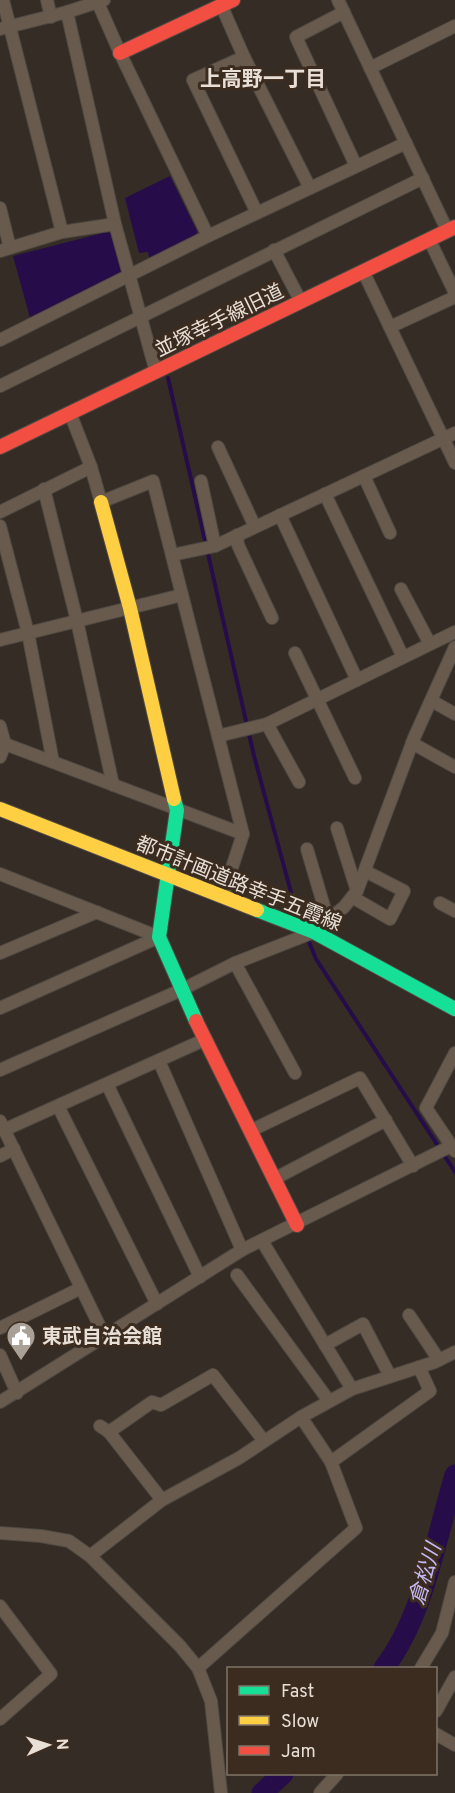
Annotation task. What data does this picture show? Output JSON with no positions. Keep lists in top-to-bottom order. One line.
{"streets":{"street":["並塚幸手線旧道","都市計画道路幸手五霞線"]},"districts":["上高野一丁目"],"water":["倉松川"],"places":{"public building":["東武自治会館"]},"legend":["Fast","Slow","Jam"],"north":"right"}
